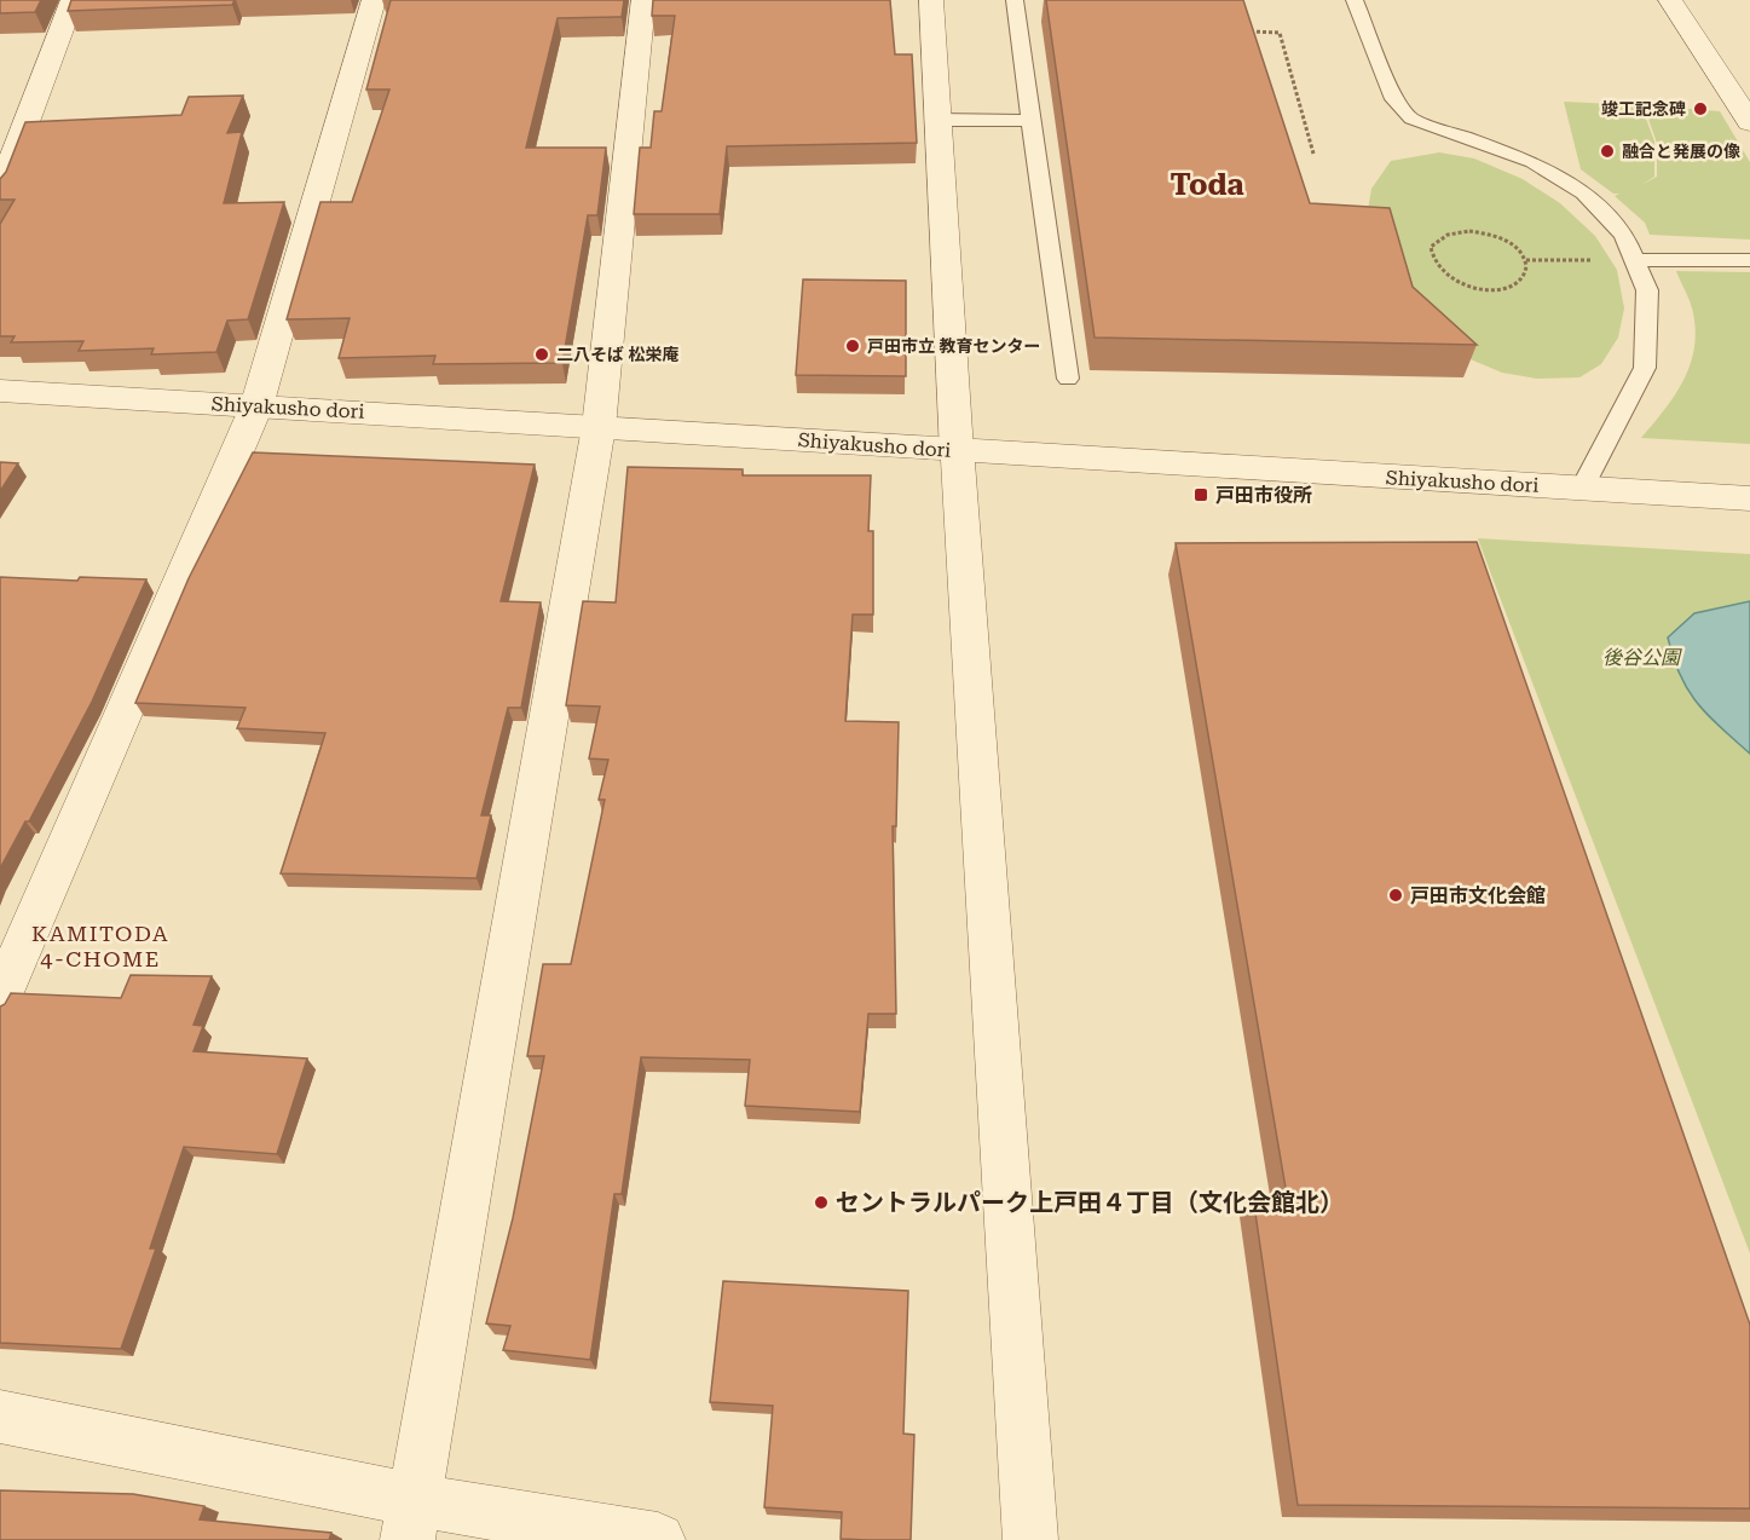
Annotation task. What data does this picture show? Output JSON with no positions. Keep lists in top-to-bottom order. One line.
{"streets":{"street":["Shiyakusho dori"]},"districts":["Toda","KAMITODA 4-CHOME"],"parks":["後谷公園"],"places":{"other":["竣工記念碑","融合と発展の像","戸田市立 教育センター","二八そば 松栄庵","戸田市文化会館","セントラルパーク上戸田４丁目（文化会館北）"],"transit":["戸田市役所"]}}
